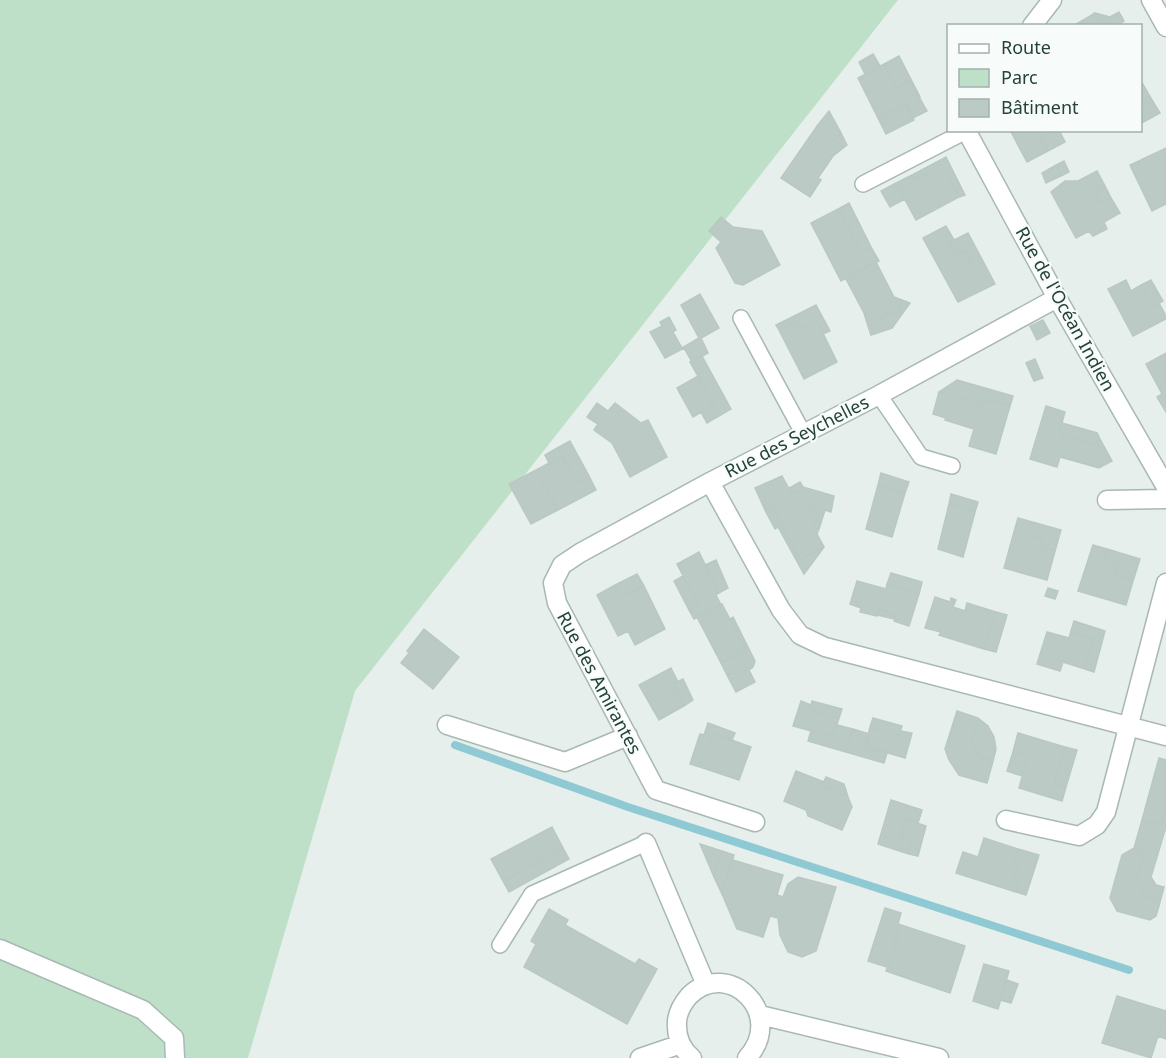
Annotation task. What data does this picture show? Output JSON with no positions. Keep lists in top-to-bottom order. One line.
{"streets":{"street":["Rue de l'Océan Indien","Rue des Seychelles","Rue des Amirantes"]},"crossings":[["Rue de l'Océan Indien","Rue des Seychelles"],["Rue des Seychelles","Rue des Amirantes"]],"legend":["Route","Parc","Bâtiment"]}
